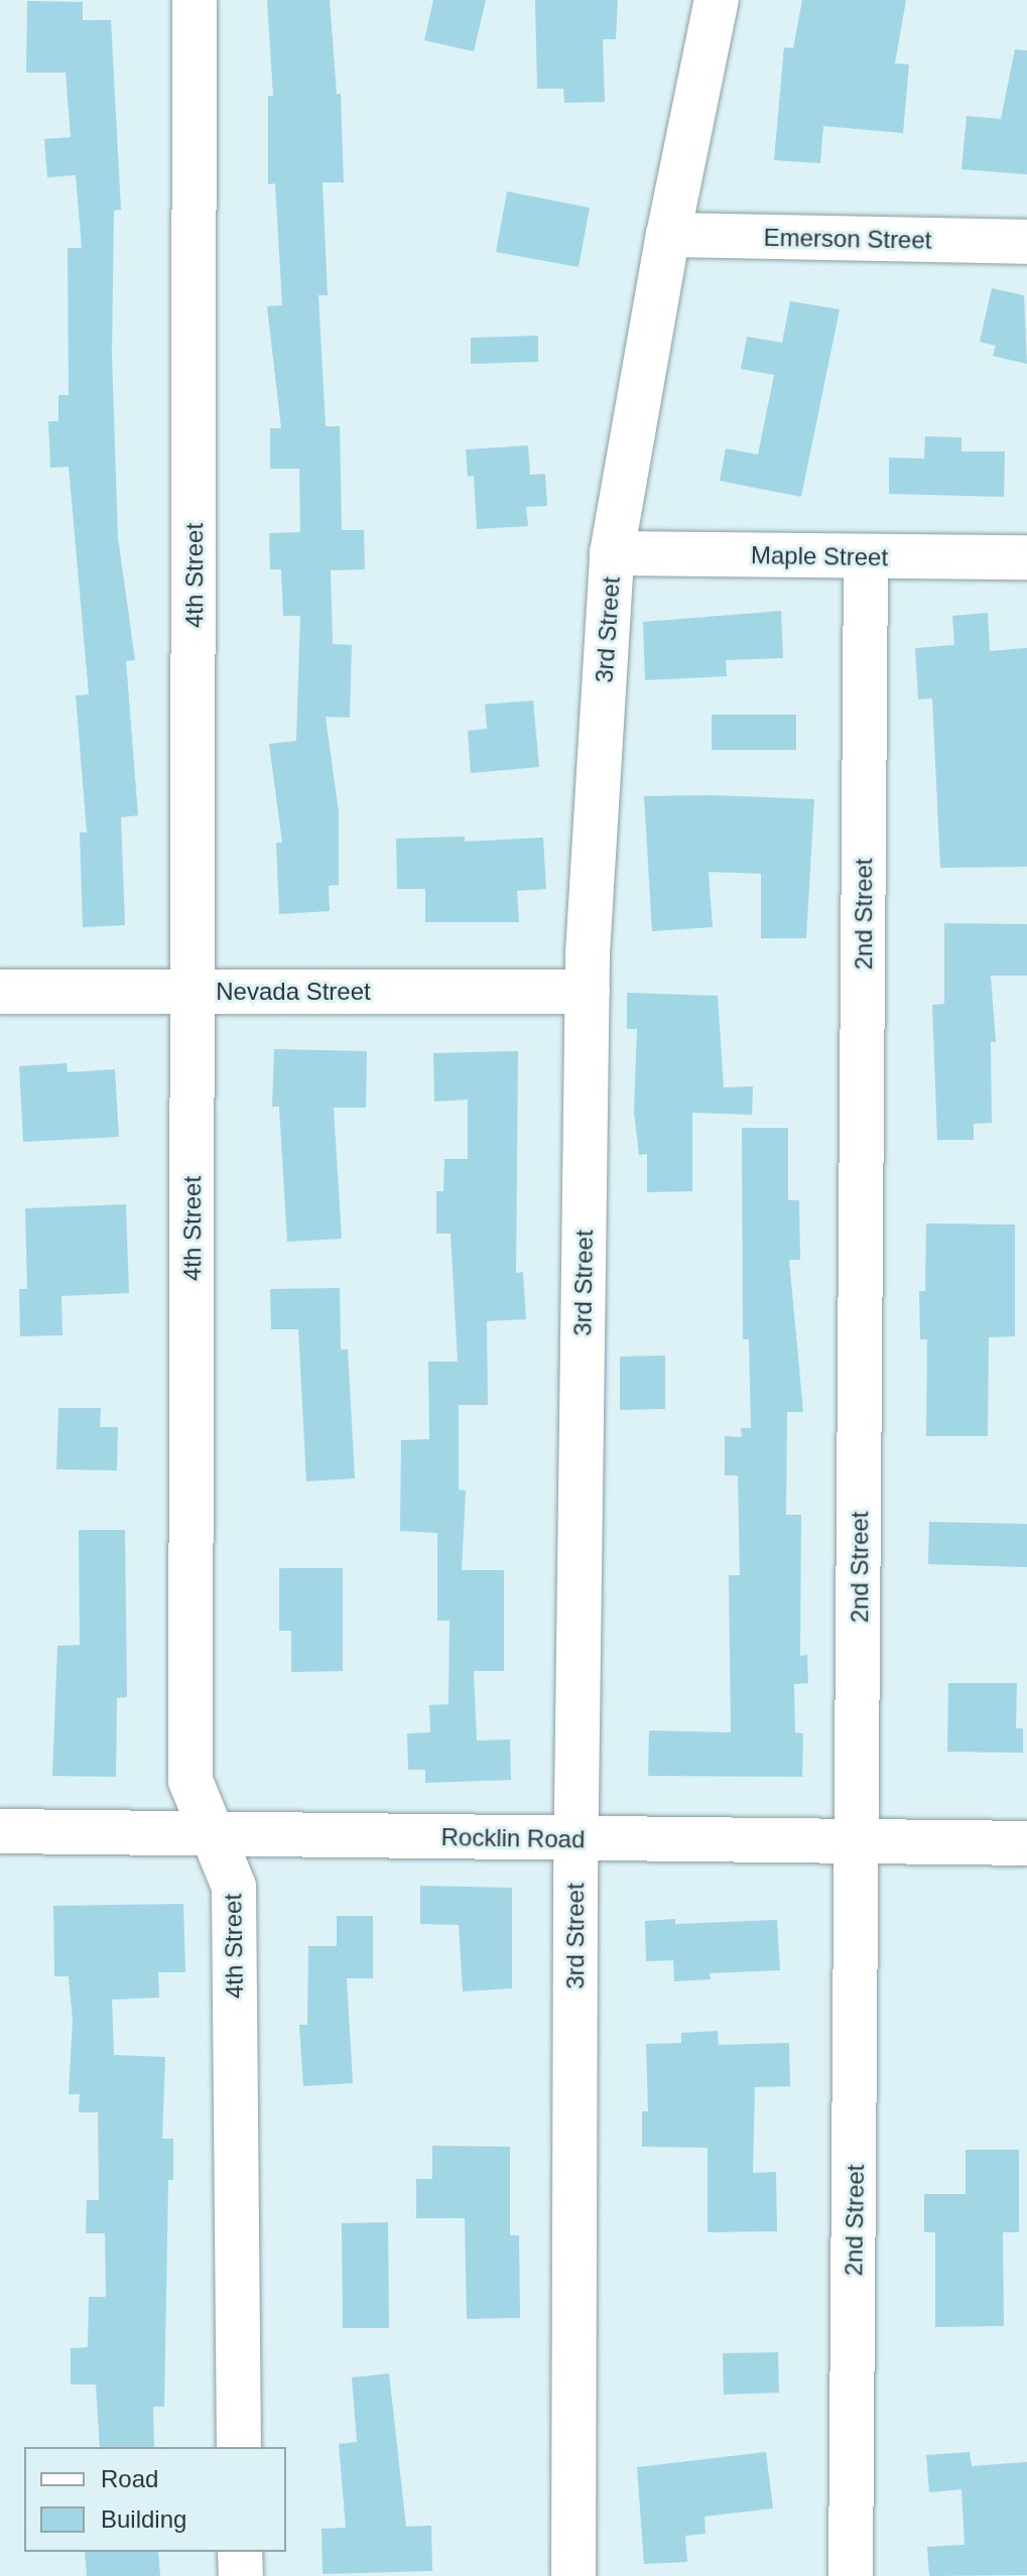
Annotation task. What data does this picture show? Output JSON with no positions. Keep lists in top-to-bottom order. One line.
{"streets":{"street":["Emerson Street","Maple Street","4th Street","3rd Street","2nd Street","Nevada Street","Rocklin Road"]},"crossings":[["Emerson Street","3rd Street"],["Maple Street","3rd Street"],["Maple Street","2nd Street"],["4th Street","Nevada Street"],["4th Street","Rocklin Road"],["3rd Street","Nevada Street"],["3rd Street","Rocklin Road"],["2nd Street","Rocklin Road"]],"legend":["Road","Building"]}
